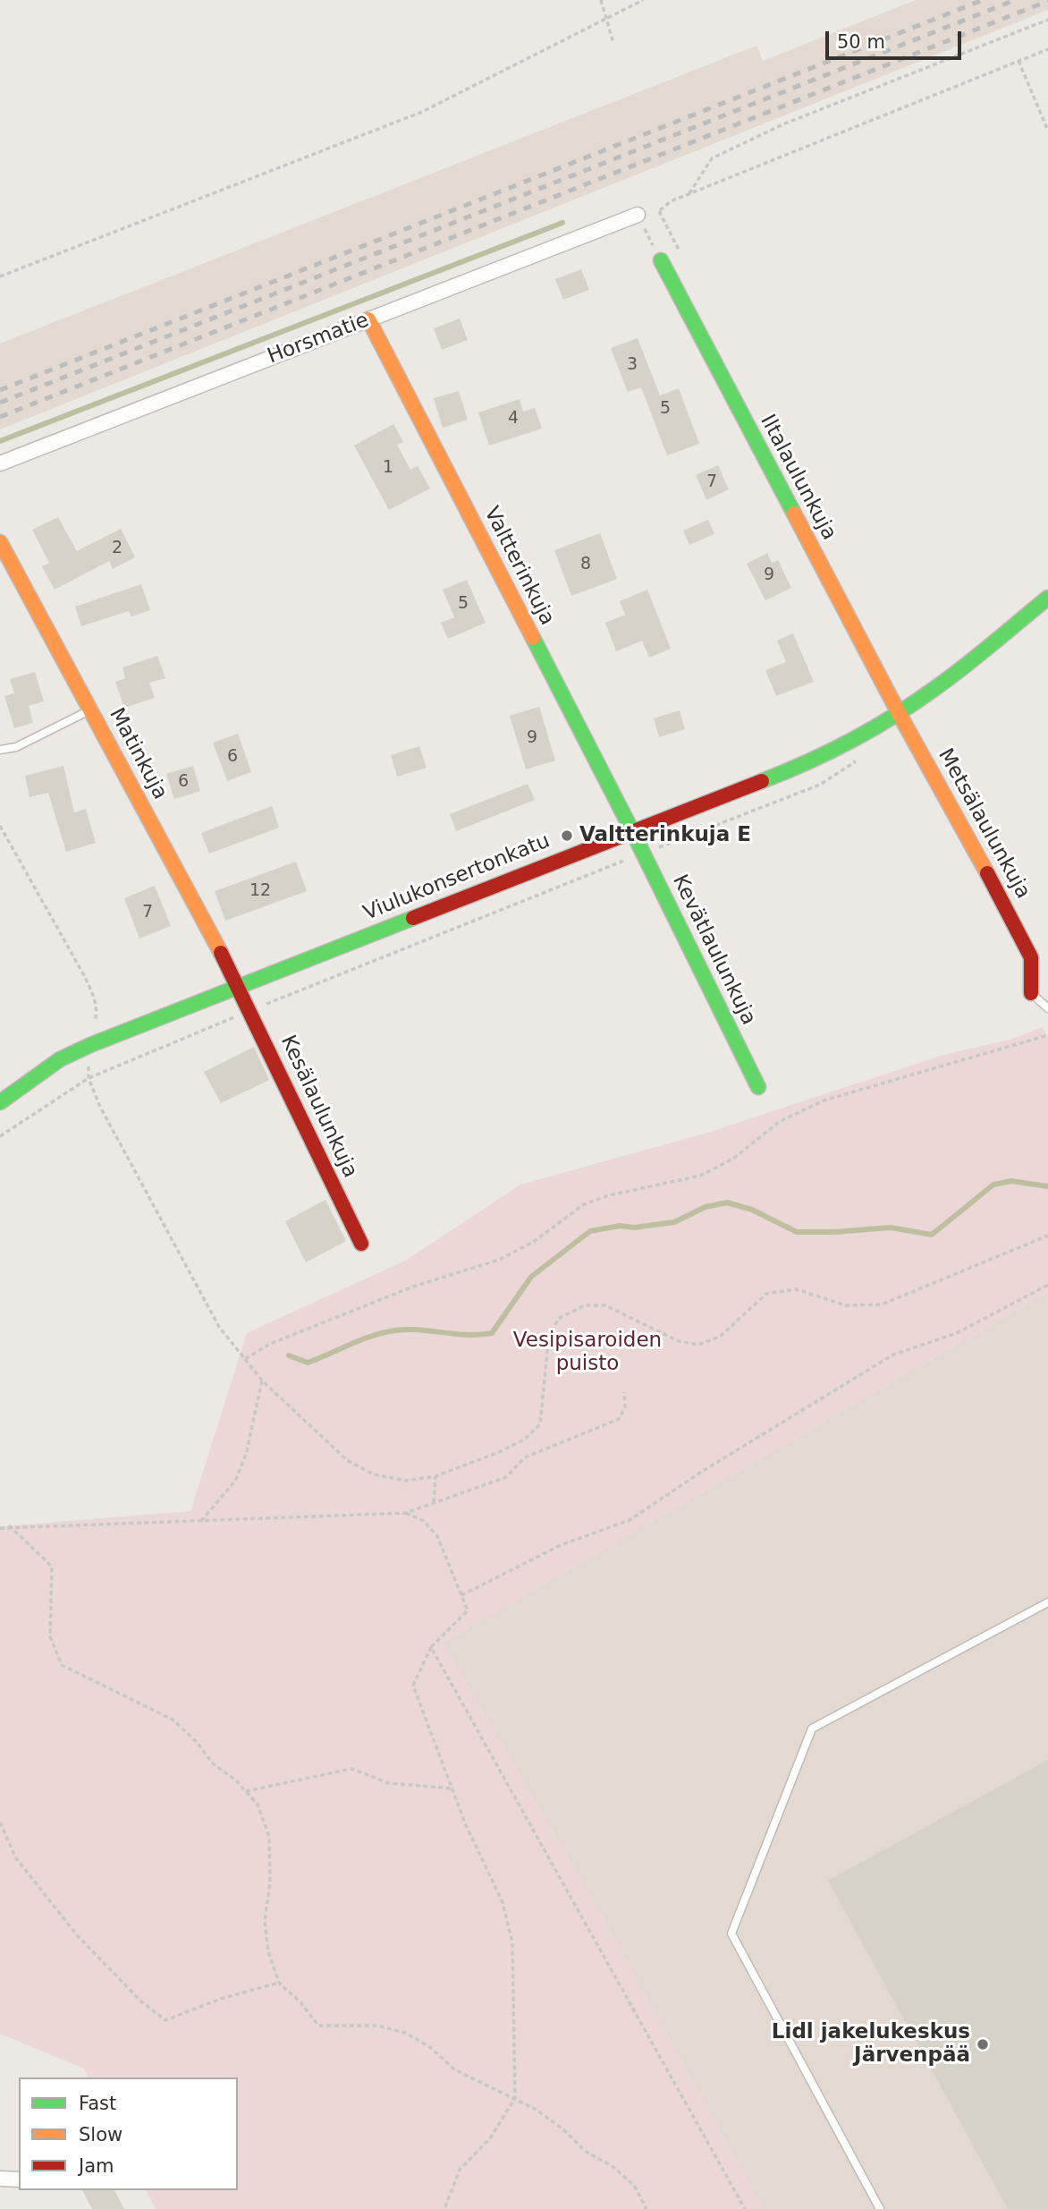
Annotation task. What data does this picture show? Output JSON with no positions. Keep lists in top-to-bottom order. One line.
{"streets":{"street":["Horsmatie","Iltalaulunkuja","Valtterinkuja","Matinkuja","Metsälaulunkuja","Viulukonsertonkatu","Kevätlaulunkuja","Kesälaulunkuja"]},"crossings":[["Horsmatie","Valtterinkuja"],["Iltalaulunkuja","Metsälaulunkuja"],["Iltalaulunkuja","Viulukonsertonkatu"],["Valtterinkuja","Viulukonsertonkatu"],["Valtterinkuja","Kevätlaulunkuja"],["Matinkuja","Viulukonsertonkatu"],["Matinkuja","Kesälaulunkuja"],["Metsälaulunkuja","Viulukonsertonkatu"],["Viulukonsertonkatu","Kevätlaulunkuja"],["Viulukonsertonkatu","Kesälaulunkuja"]],"parks":["Vesipisaroiden puisto"],"places":["Valtterinkuja E","Lidl jakelukeskus Järvenpää"],"house_numbers":["3","5","4","1","7","2","8","9","5","9","6","6","12","7"],"legend":["Fast","Slow","Jam"],"scale_bar":"50 m"}
